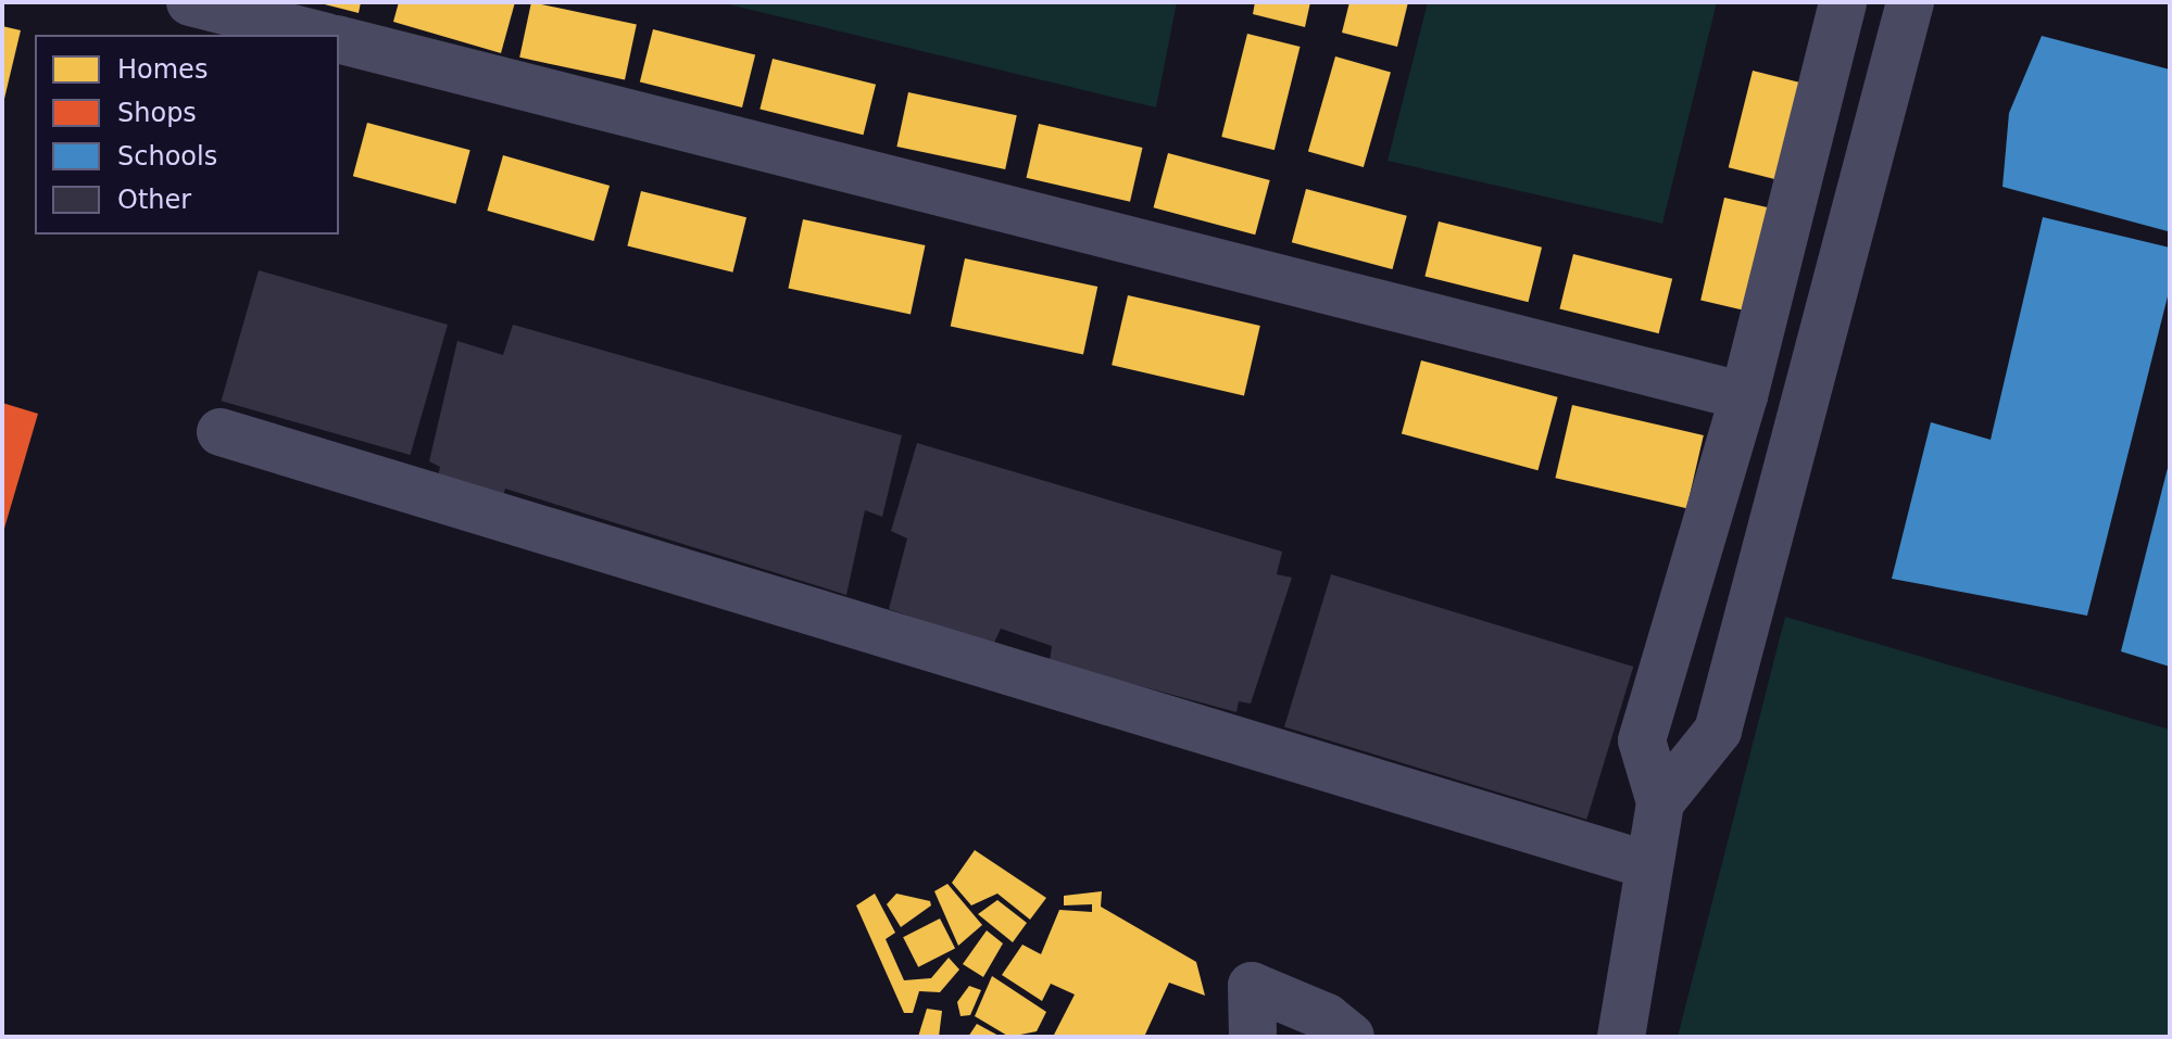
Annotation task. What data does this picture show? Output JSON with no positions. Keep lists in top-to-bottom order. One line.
{"legend":["Homes","Shops","Schools","Other"]}
